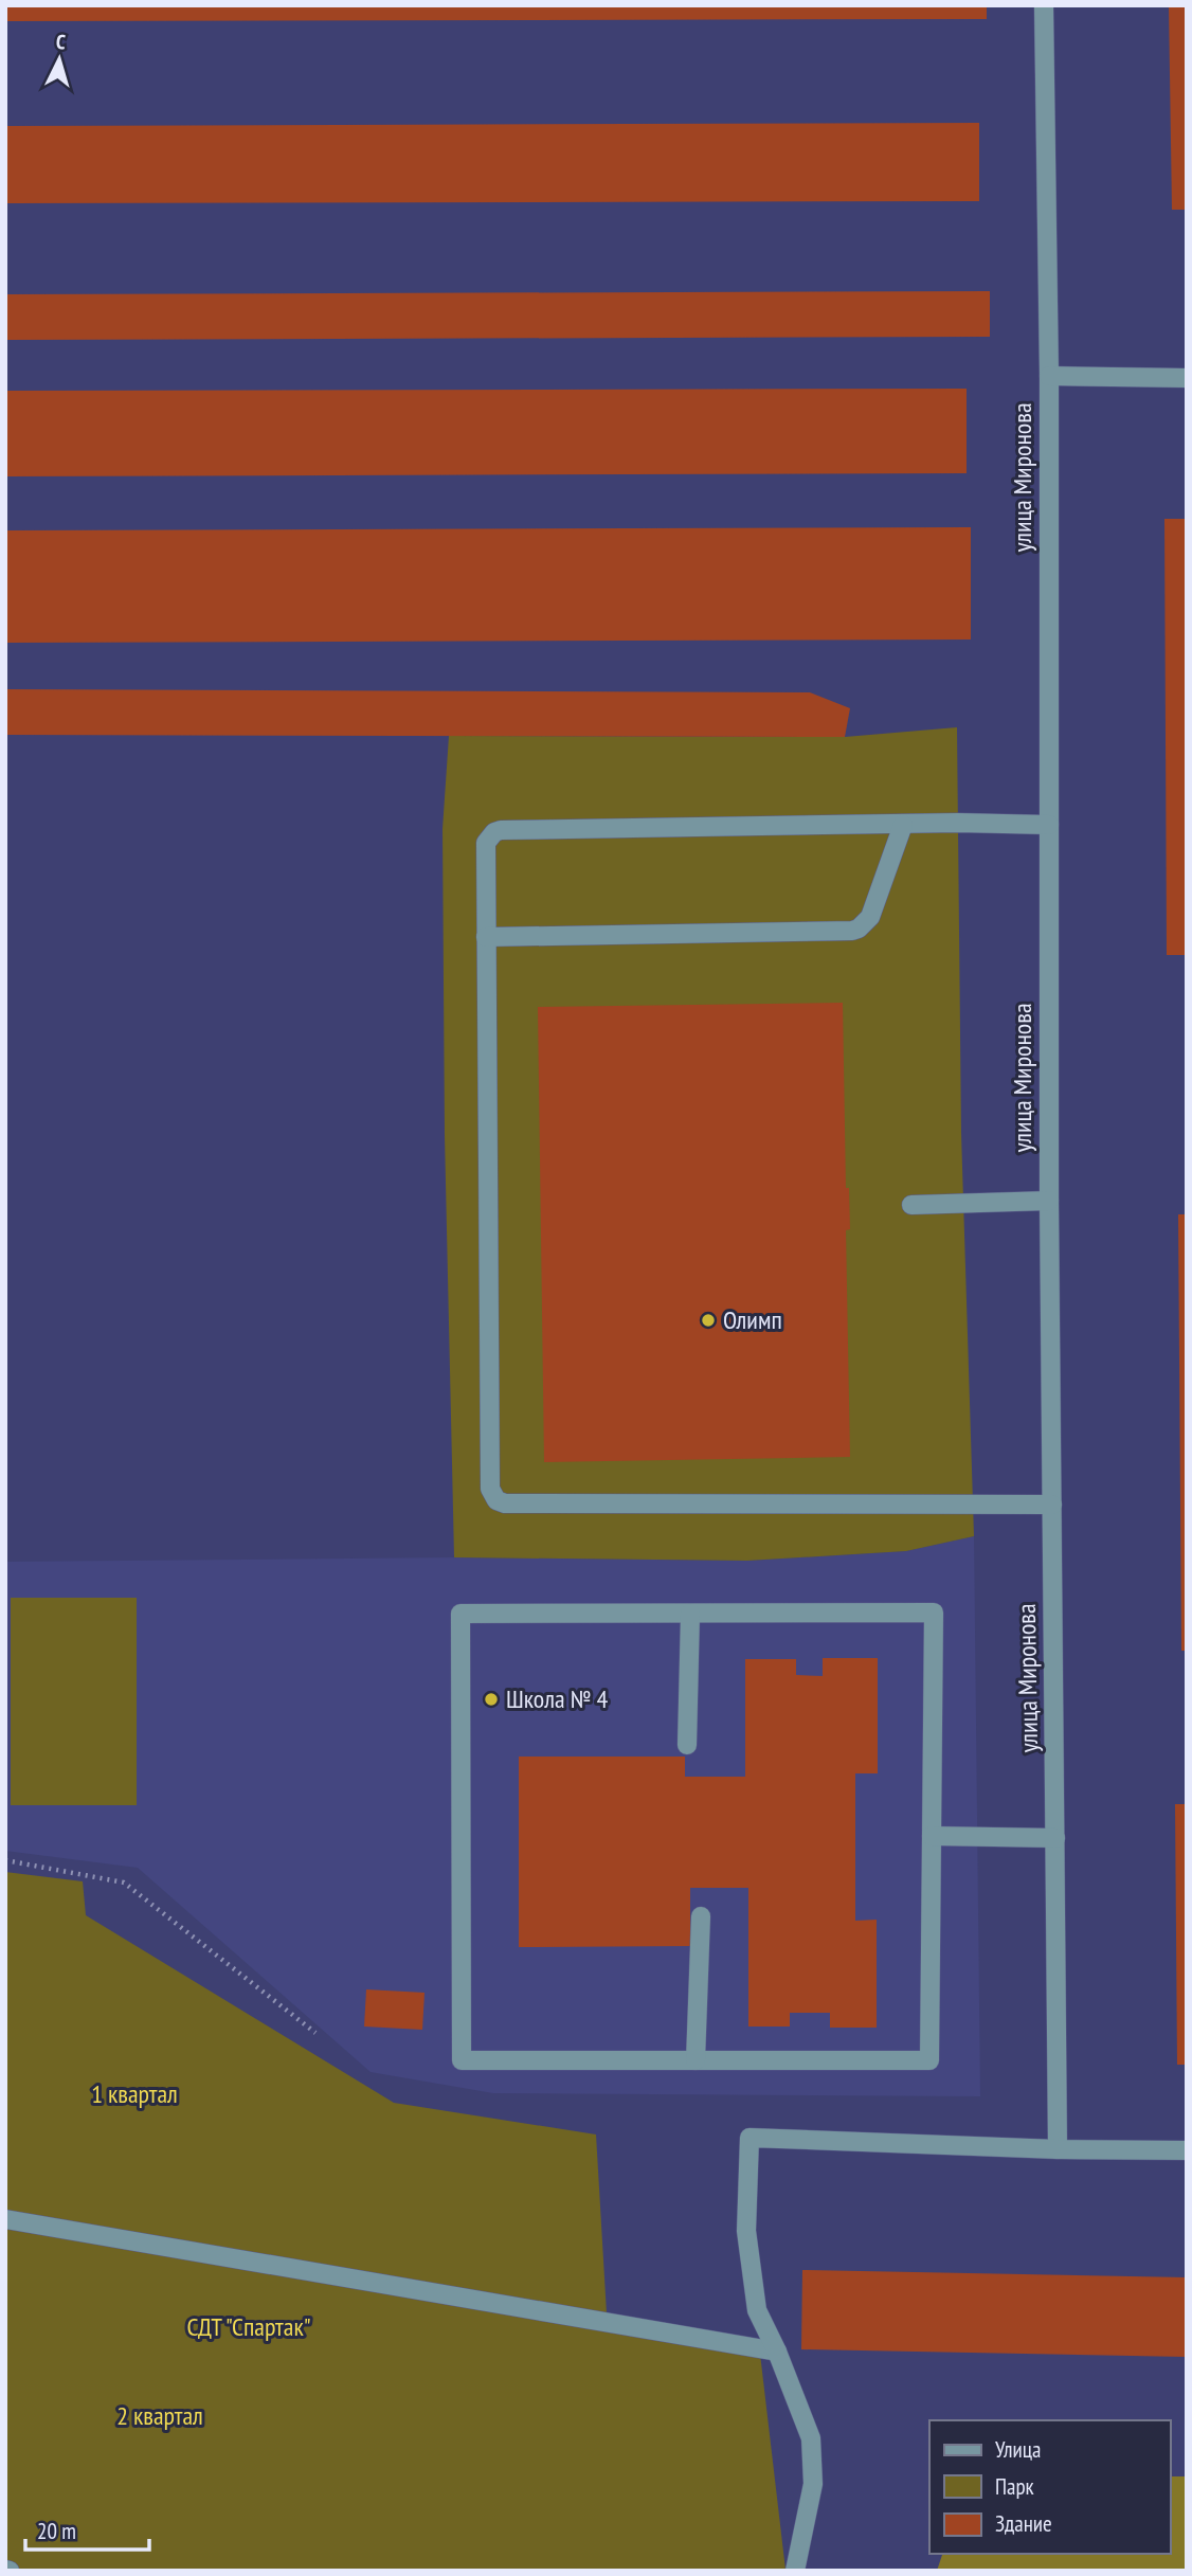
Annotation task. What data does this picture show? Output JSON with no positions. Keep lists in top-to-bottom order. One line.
{"streets":{"street":["улица Миронова"]},"parks":["1 квартал","СДТ \"Спартак\"","2 квартал"],"places":["Олимп","Школа № 4"],"legend":["Улица","Парк","Здание"],"scale_bar":"20 m","north":"top"}
